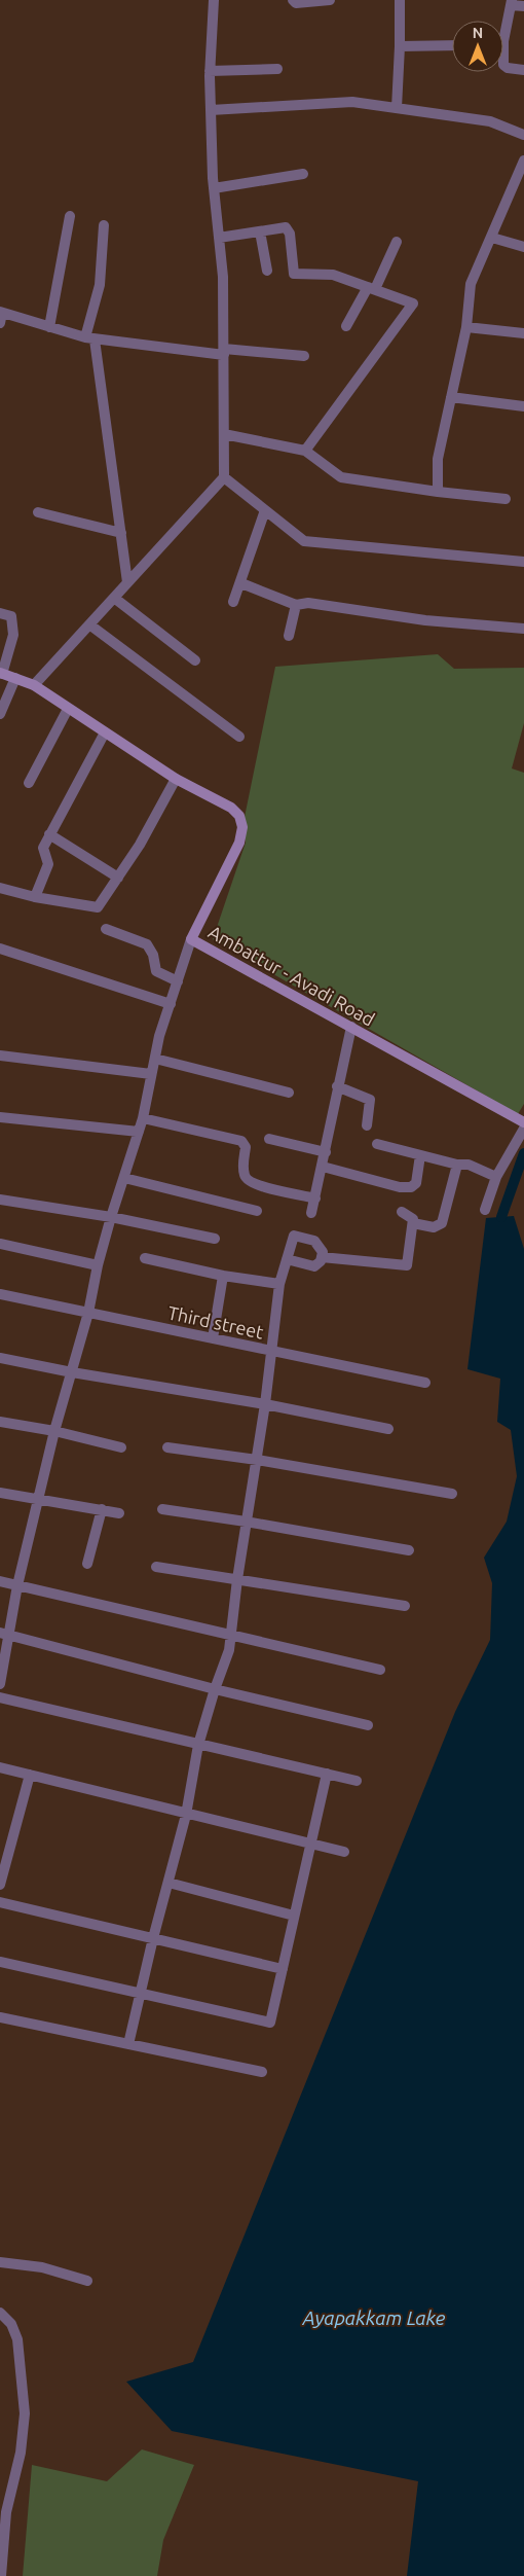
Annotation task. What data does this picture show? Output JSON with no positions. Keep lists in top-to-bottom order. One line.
{"streets":{"street":["Ambattur - Avadi Road","Third street"]},"water":["Ayapakkam Lake"],"north":"top"}
